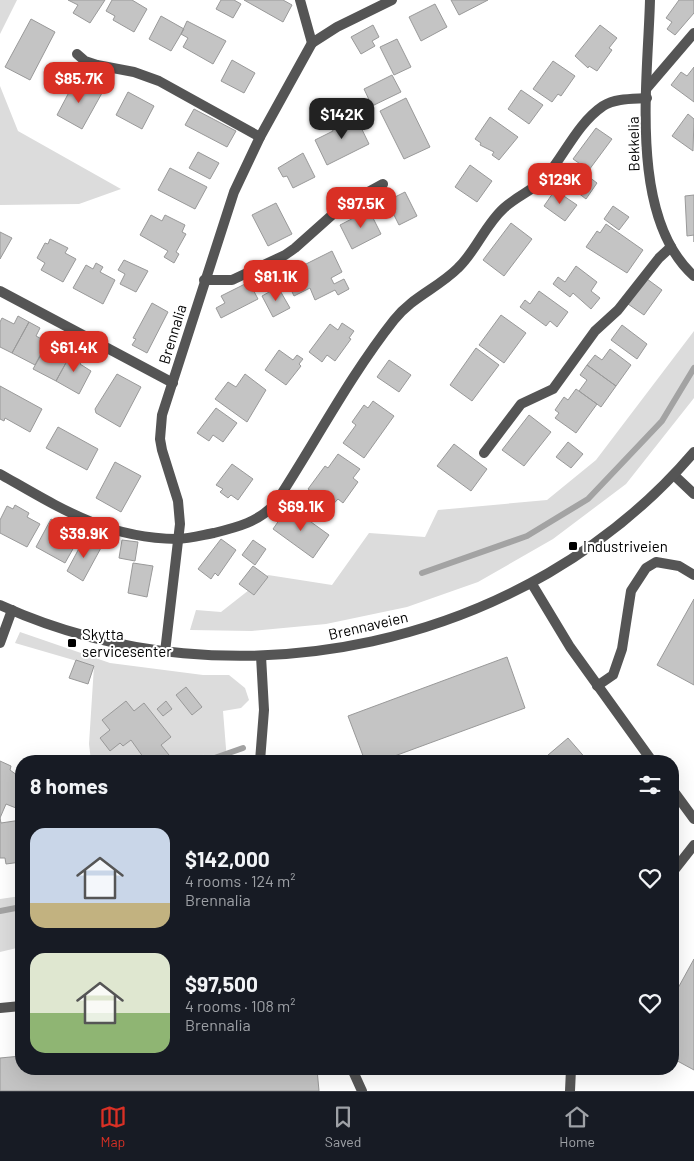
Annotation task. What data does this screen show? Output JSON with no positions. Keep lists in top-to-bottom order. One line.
{"streets":{"street":["Bekkelia","Brennalia","Brennaveien"]},"crossings":[["Brennalia","Brennaveien"]],"places":{"transit":["Industriveien","Skytta servicesenter"]},"page":{"price":["$85.7K","$142K","$129K","$97.5K","$81.1K","$61.4K","$69.1K","$39.9K"],"heading":"8 homes","list":[{"name":"$142,000","note":"4 rooms · 124 m² · Brennalia"},{"name":"$97,500","note":"4 rooms · 108 m² · Brennalia"}],"tabs":["Map","Saved","Home"]}}
